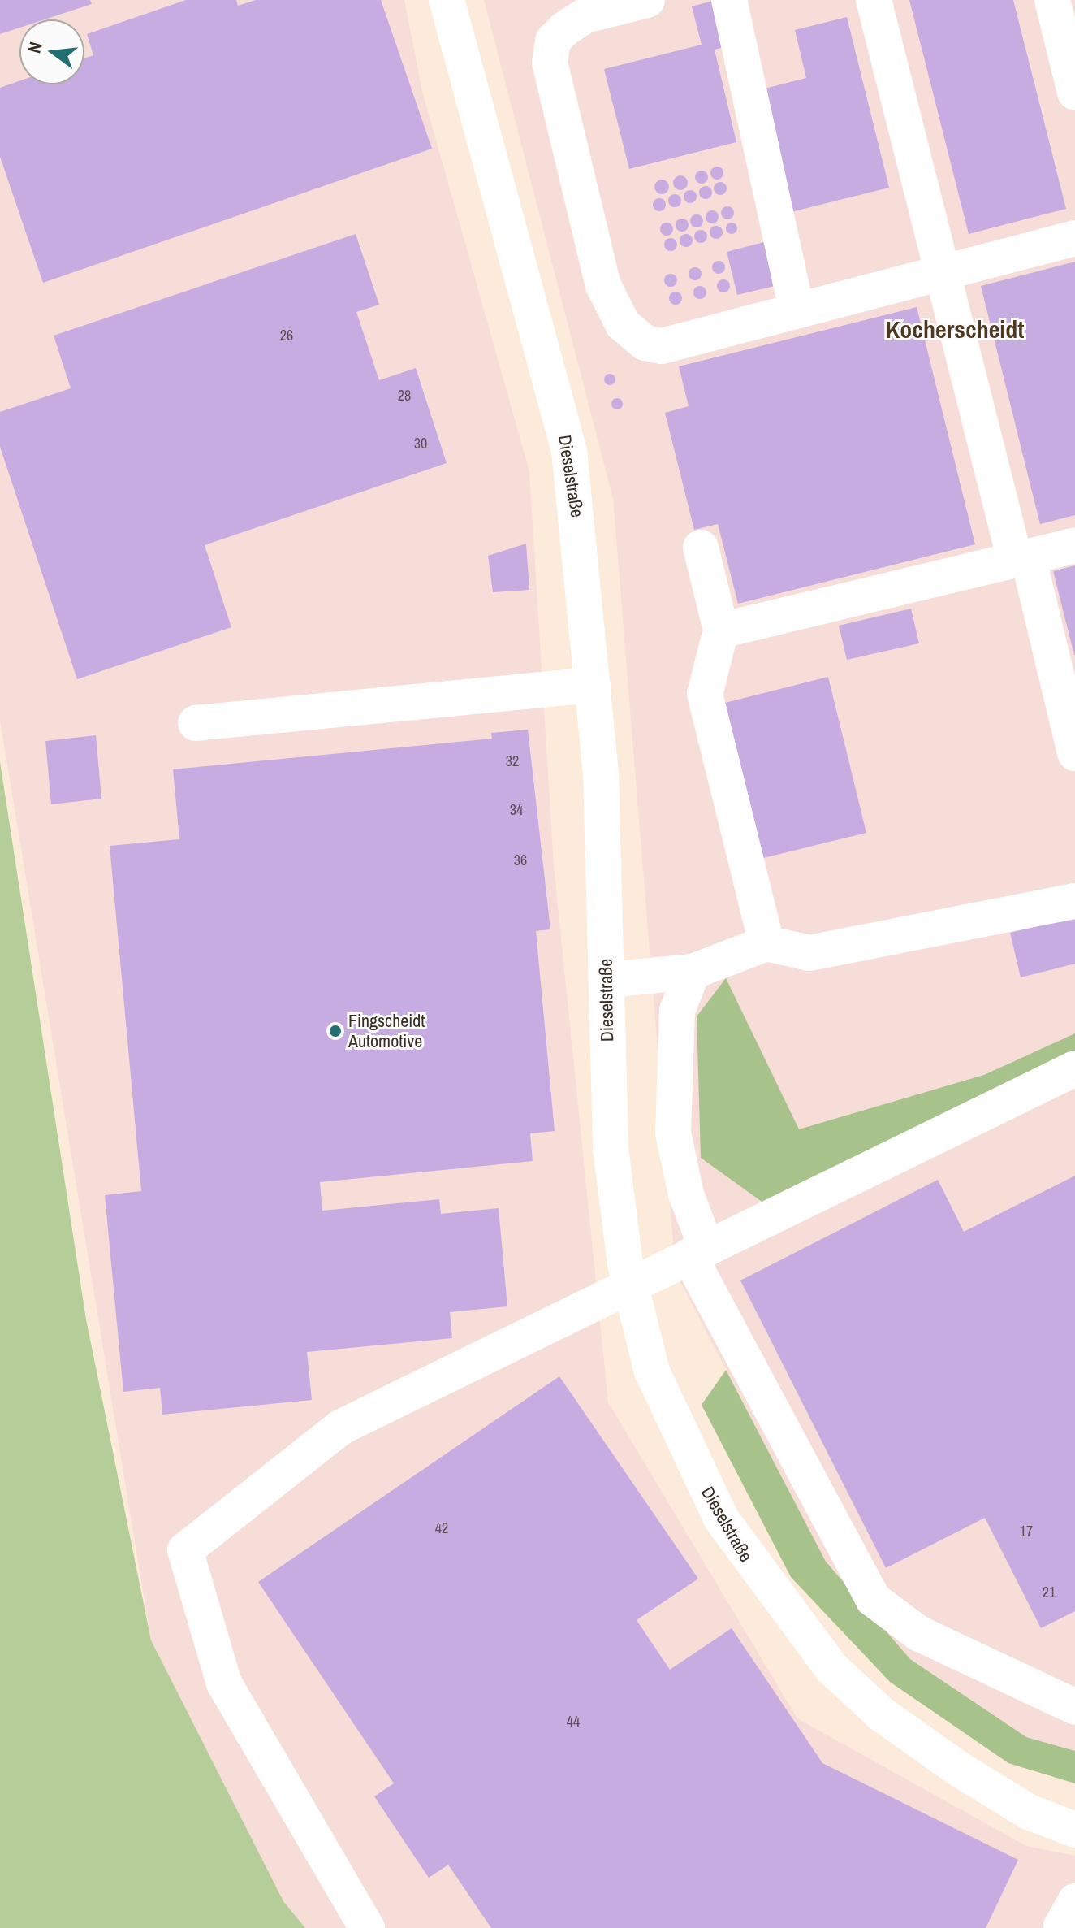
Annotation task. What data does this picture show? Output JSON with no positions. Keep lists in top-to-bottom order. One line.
{"streets":{"street":["Dieselstraße"]},"districts":["Kocherscheidt"],"places":["Fingscheidt Automotive"],"house_numbers":["26","28","30","32","34","36","42","17","21","44"],"north":"left"}
